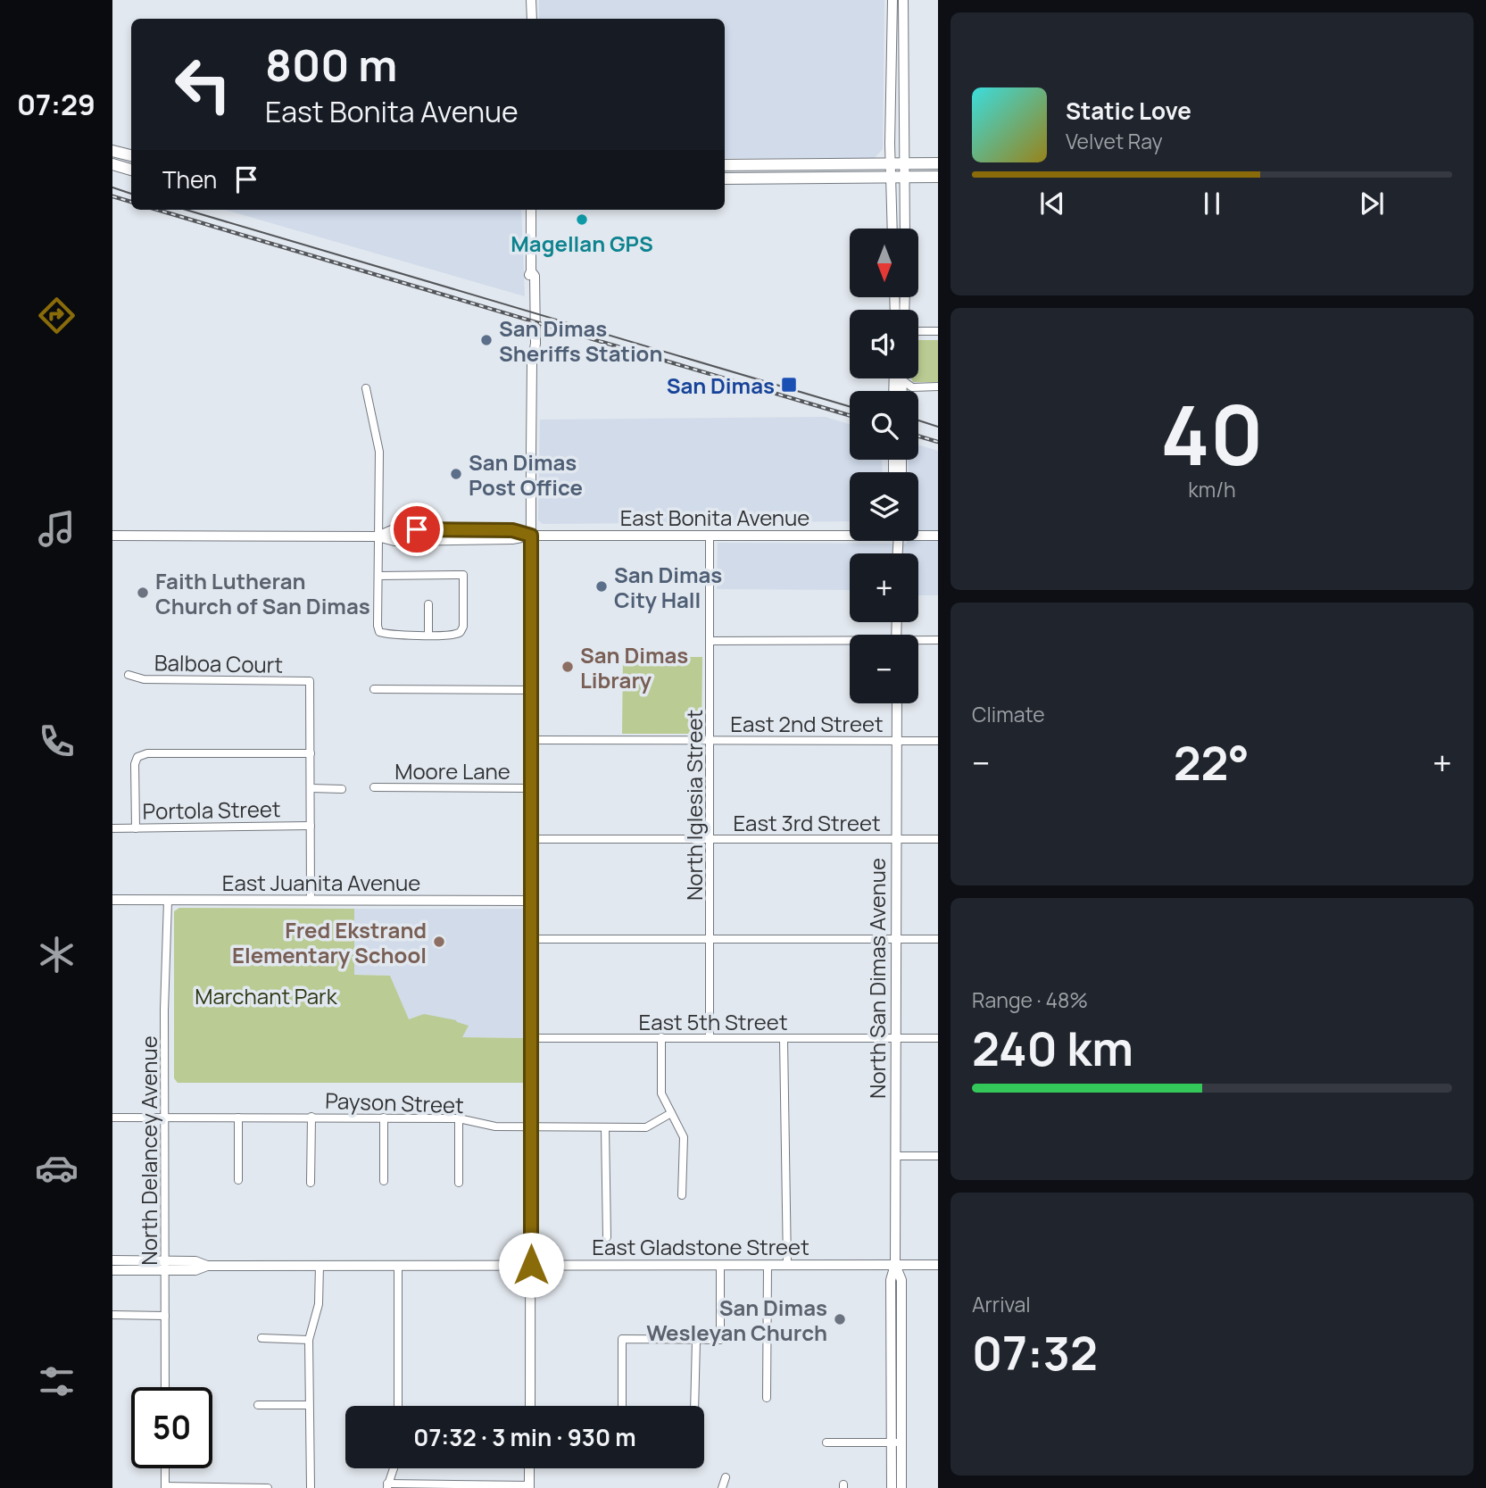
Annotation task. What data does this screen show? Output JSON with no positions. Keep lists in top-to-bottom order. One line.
{"streets":{"main road":["East Bonita Avenue","East Juanita Avenue","North San Dimas Avenue","East Gladstone Street"],"street":["Balboa Court","East 2nd Street","Moore Lane","North Iglesia Street","Portola Street","East 3rd Street","East 5th Street","Payson Street","North Delancey Avenue"]},"crossings":[["East Bonita Avenue","North Iglesia Street"],["East 2nd Street","North Iglesia Street"],["East 2nd Street","North San Dimas Avenue"],["North Iglesia Street","East 3rd Street"],["North Iglesia Street","East 5th Street"],["East 3rd Street","North San Dimas Avenue"],["East Juanita Avenue","North Delancey Avenue"],["North San Dimas Avenue","East 5th Street"],["North San Dimas Avenue","East Gladstone Street"],["Payson Street","North Delancey Avenue"],["North Delancey Avenue","East Gladstone Street"]],"parks":["Marchant Park"],"places":{"other":["Magellan GPS","San Dimas Sheriffs Station","San Dimas Post Office","San Dimas City Hall","Faith Lutheran Church of San Dimas","San Dimas Library","Fred Ekstrand Elementary School","San Dimas Wesleyan Church"],"transit":["San Dimas"]},"north":"bottom","page":{"tabs":"07:29","turn":["800 m","East Bonita Avenue"],"song":["Static Love","Velvet Ray"],"then":"Then","map_buttons":["+","−"],"tile":[["40","km/h"],"Climate",["Range · 48%","240 km"],["Arrival","07:32"]],"heat":["−","22°","+"],"limit":"50","trip":"07:32 · 3 min · 930 m"}}
